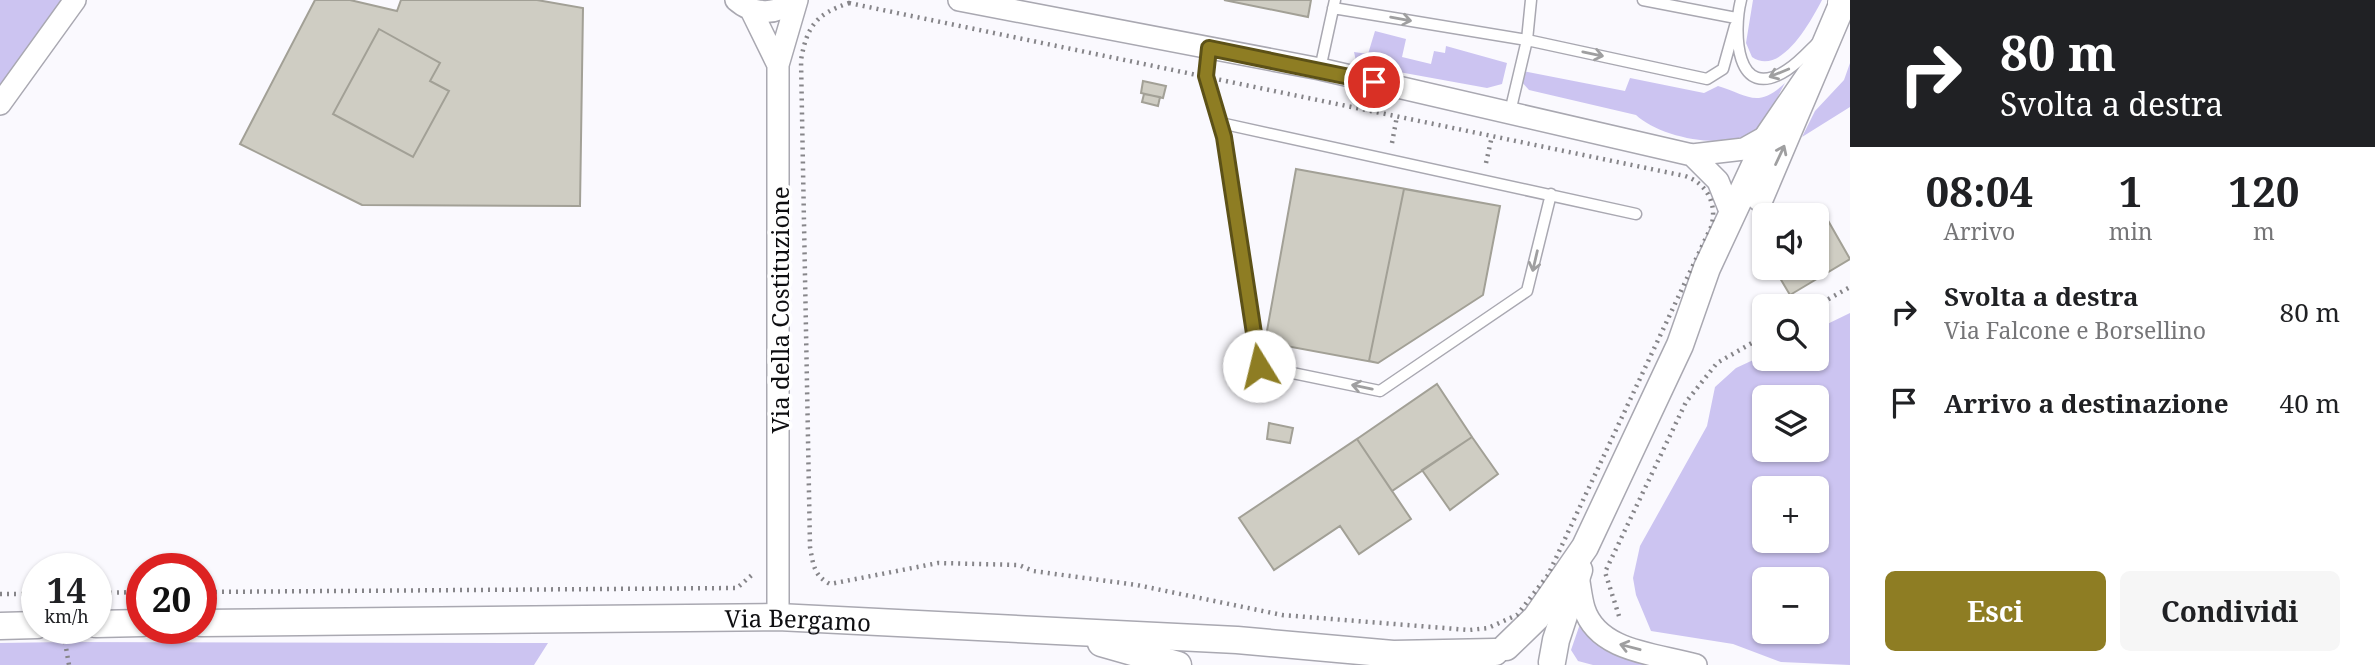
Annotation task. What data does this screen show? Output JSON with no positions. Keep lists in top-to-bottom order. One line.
{"streets":{"street":["Via della Costituzione","Via Bergamo"]},"crossings":[["Via della Costituzione","Via Bergamo"]],"page":{"turn":["80 m","Svolta a destra"],"eta":["08:04","Arrivo","1","min","120","m"],"map_buttons":["+","−"],"list":[{"name":"Svolta a destra","note":"Via Falcone e Borsellino","value":"80 m"},{"name":"Arrivo a destinazione","value":"40 m"}],"speed":"14 km/h","limit":"20","buttons":["Esci","Condividi"]}}
